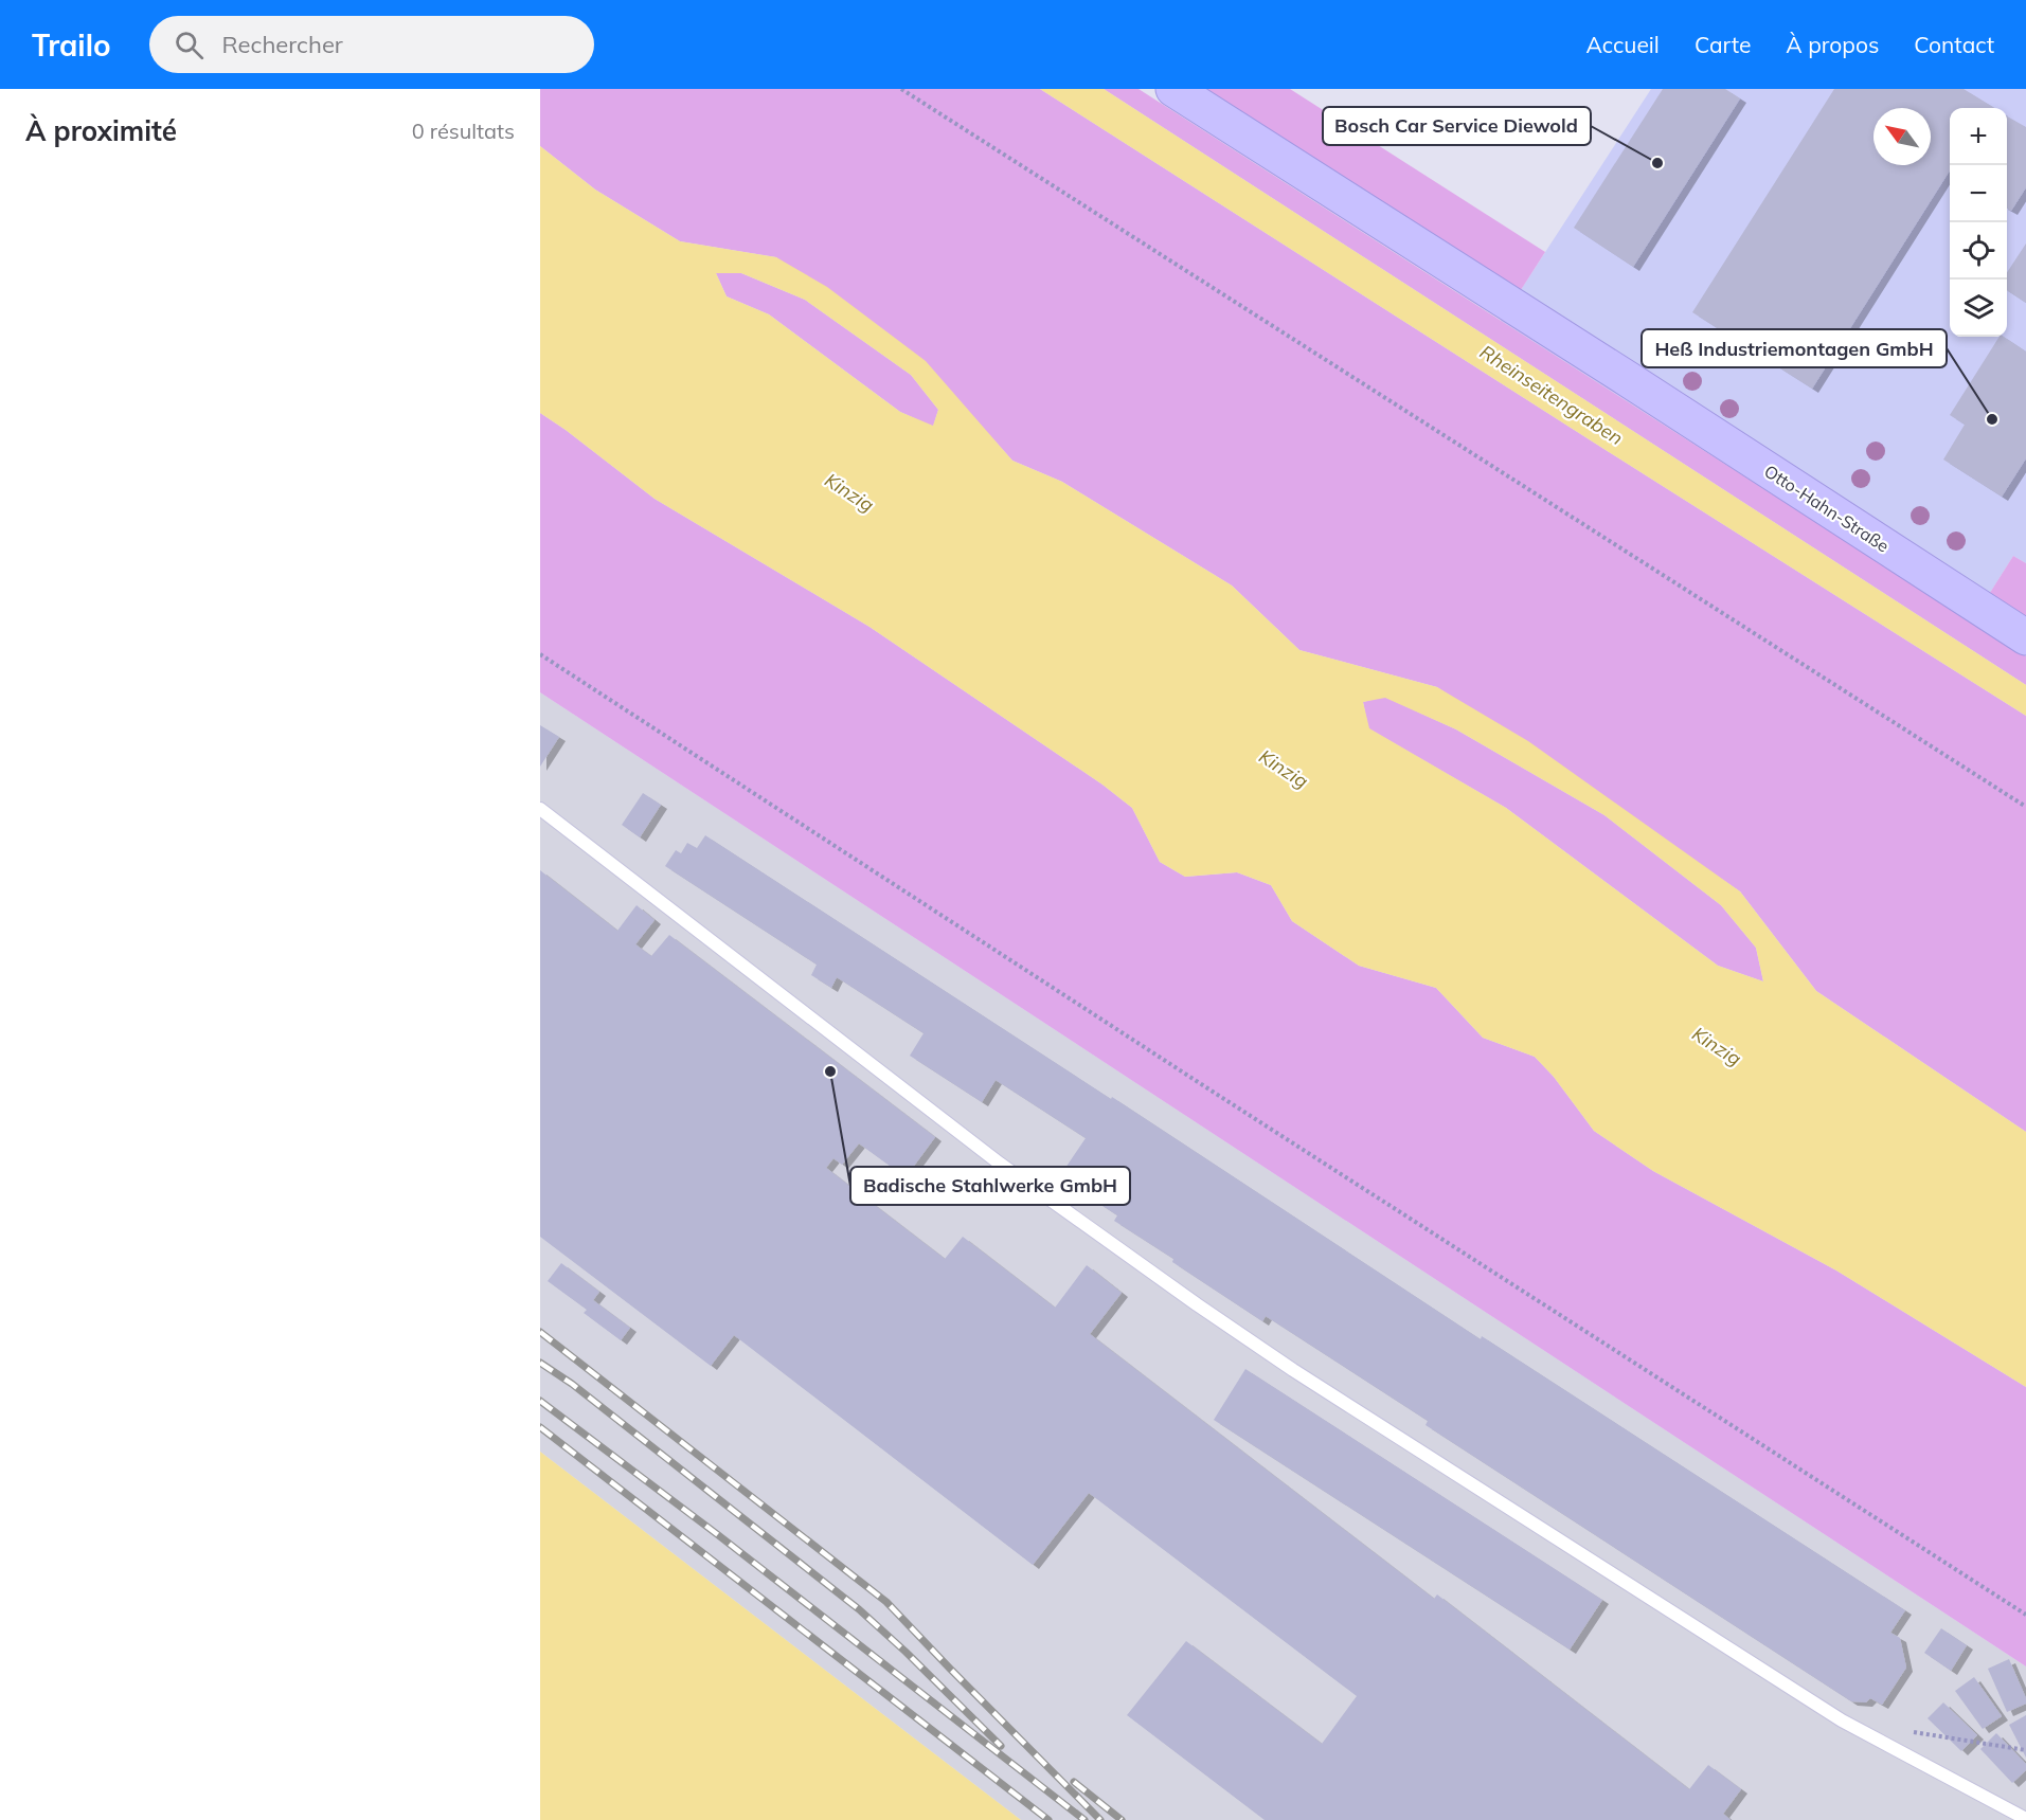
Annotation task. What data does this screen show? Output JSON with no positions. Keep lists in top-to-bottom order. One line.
{"streets":{"street":["Otto-Hahn-Straße"]},"water":["Rheinseitengraben","Kinzig"],"places":["Bosch Car Service Diewold","Heß Industriemontagen GmbH","Badische Stahlwerke GmbH"],"north":"top left","page":{"header":"Trailo","search":"Rechercher","nav":["Accueil","Carte","À propos","Contact"],"heading":["À proximité","0 résultats"],"map_buttons":["+","−"]}}
